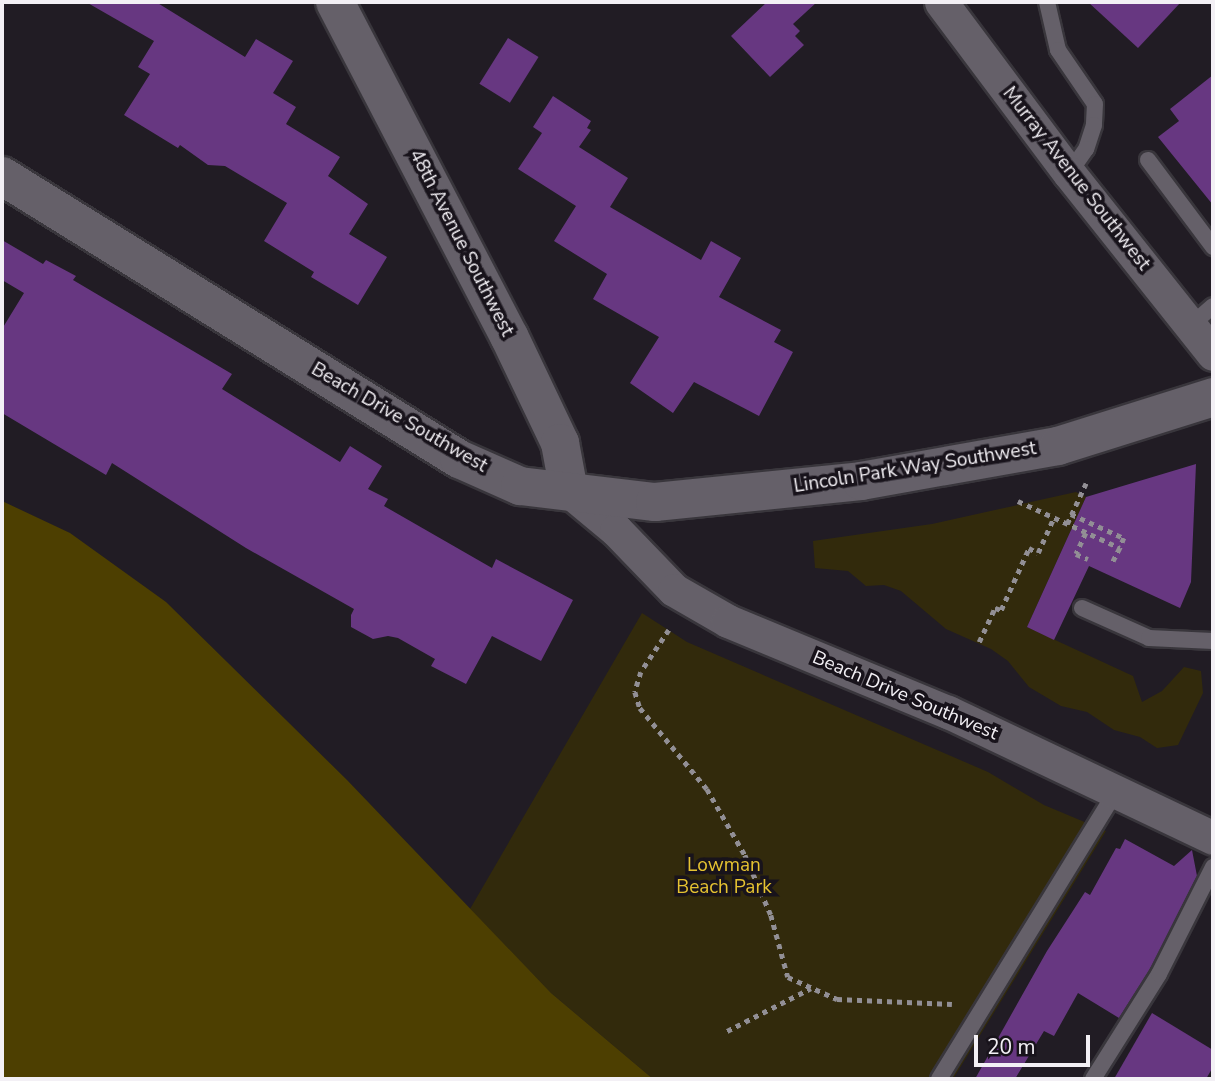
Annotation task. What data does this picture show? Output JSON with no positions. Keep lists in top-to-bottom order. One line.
{"streets":{"main road":["48th Avenue Southwest","Beach Drive Southwest","Lincoln Park Way Southwest"],"street":["Murray Avenue Southwest"]},"crossings":[["48th Avenue Southwest","Beach Drive Southwest"],["48th Avenue Southwest","Lincoln Park Way Southwest"],["Beach Drive Southwest","Lincoln Park Way Southwest"]],"parks":["Lowman Beach Park"],"scale_bar":"20 m"}
